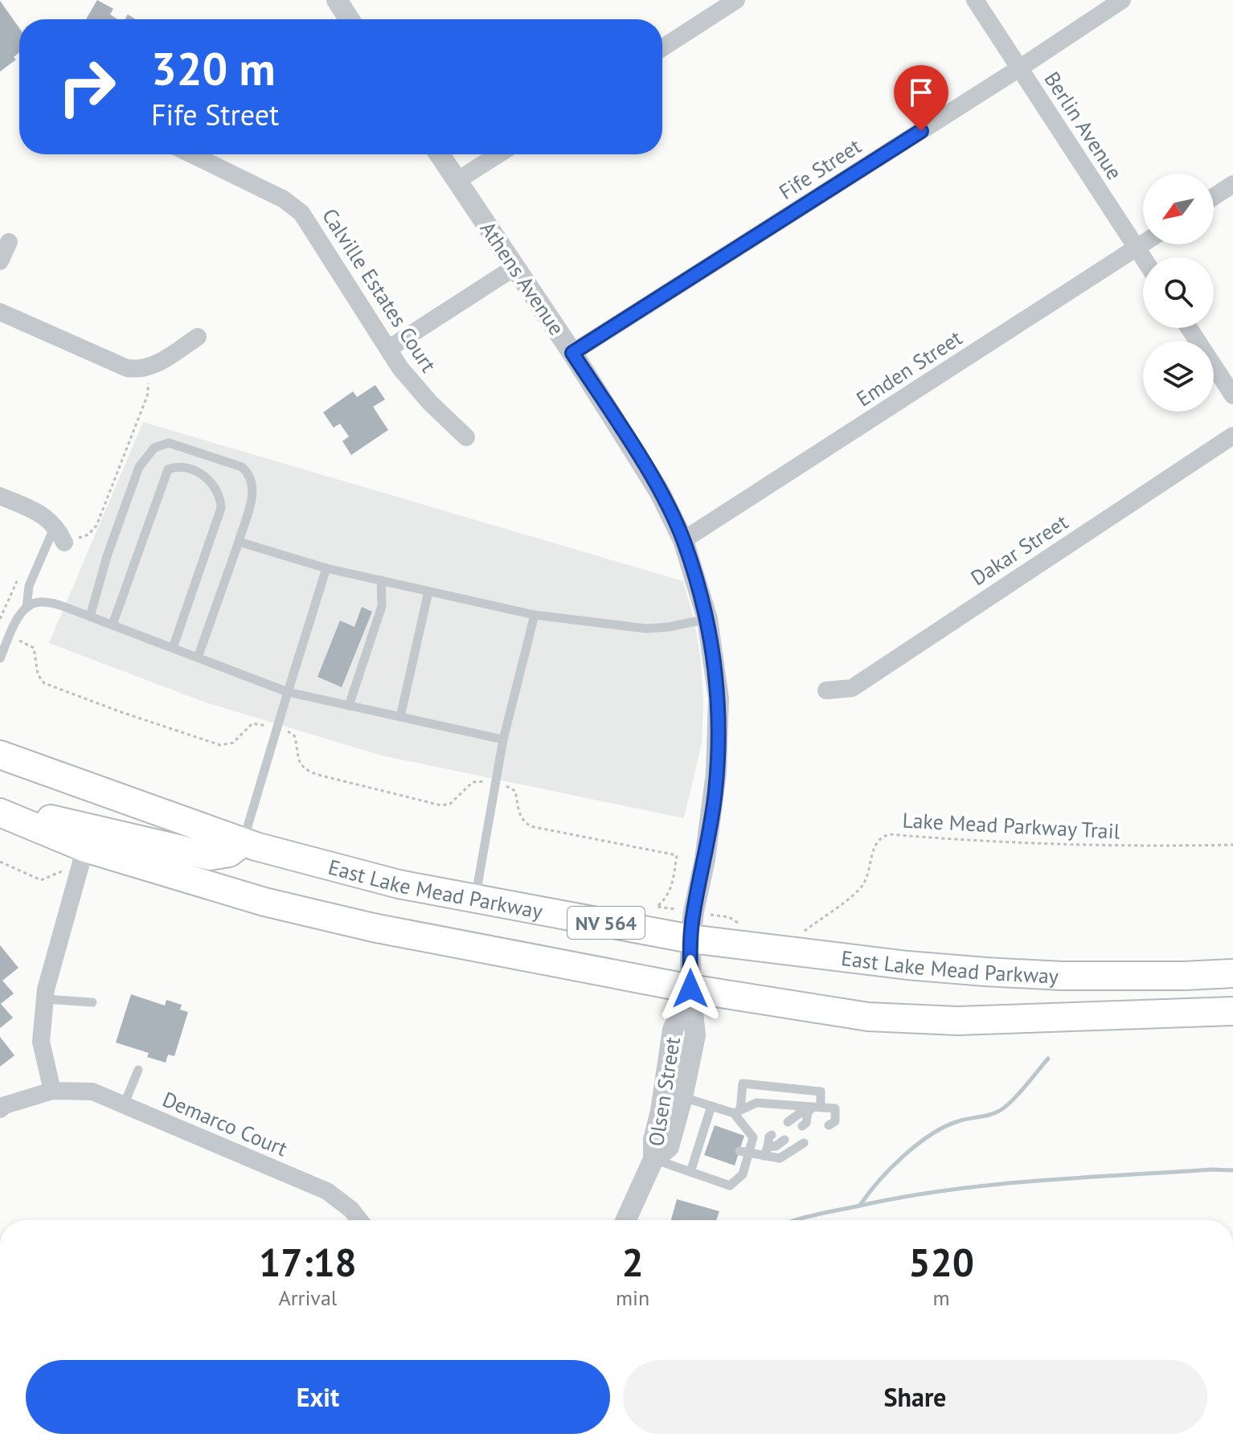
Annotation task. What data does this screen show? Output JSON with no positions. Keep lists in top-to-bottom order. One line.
{"streets":{"main road":["East Lake Mead Parkway","NV 564"],"street":["Berlin Avenue","Fife Street","Athens Avenue","Calville Estates Court","Emden Street","Dakar Street","Olsen Street","Demarco Court"],"path":["Lake Mead Parkway Trail"]},"crossings":[["Berlin Avenue","Fife Street"],["Berlin Avenue","Emden Street"],["Fife Street","Athens Avenue"],["Athens Avenue","Emden Street"],["Athens Avenue","East Lake Mead Parkway"],["Athens Avenue","Olsen Street"],["East Lake Mead Parkway","Olsen Street"]],"north":"bottom left","page":{"turn":["320 m","Fife Street"],"eta":["17:18","Arrival","2","min","520","m"],"buttons":["Exit","Share"]}}
